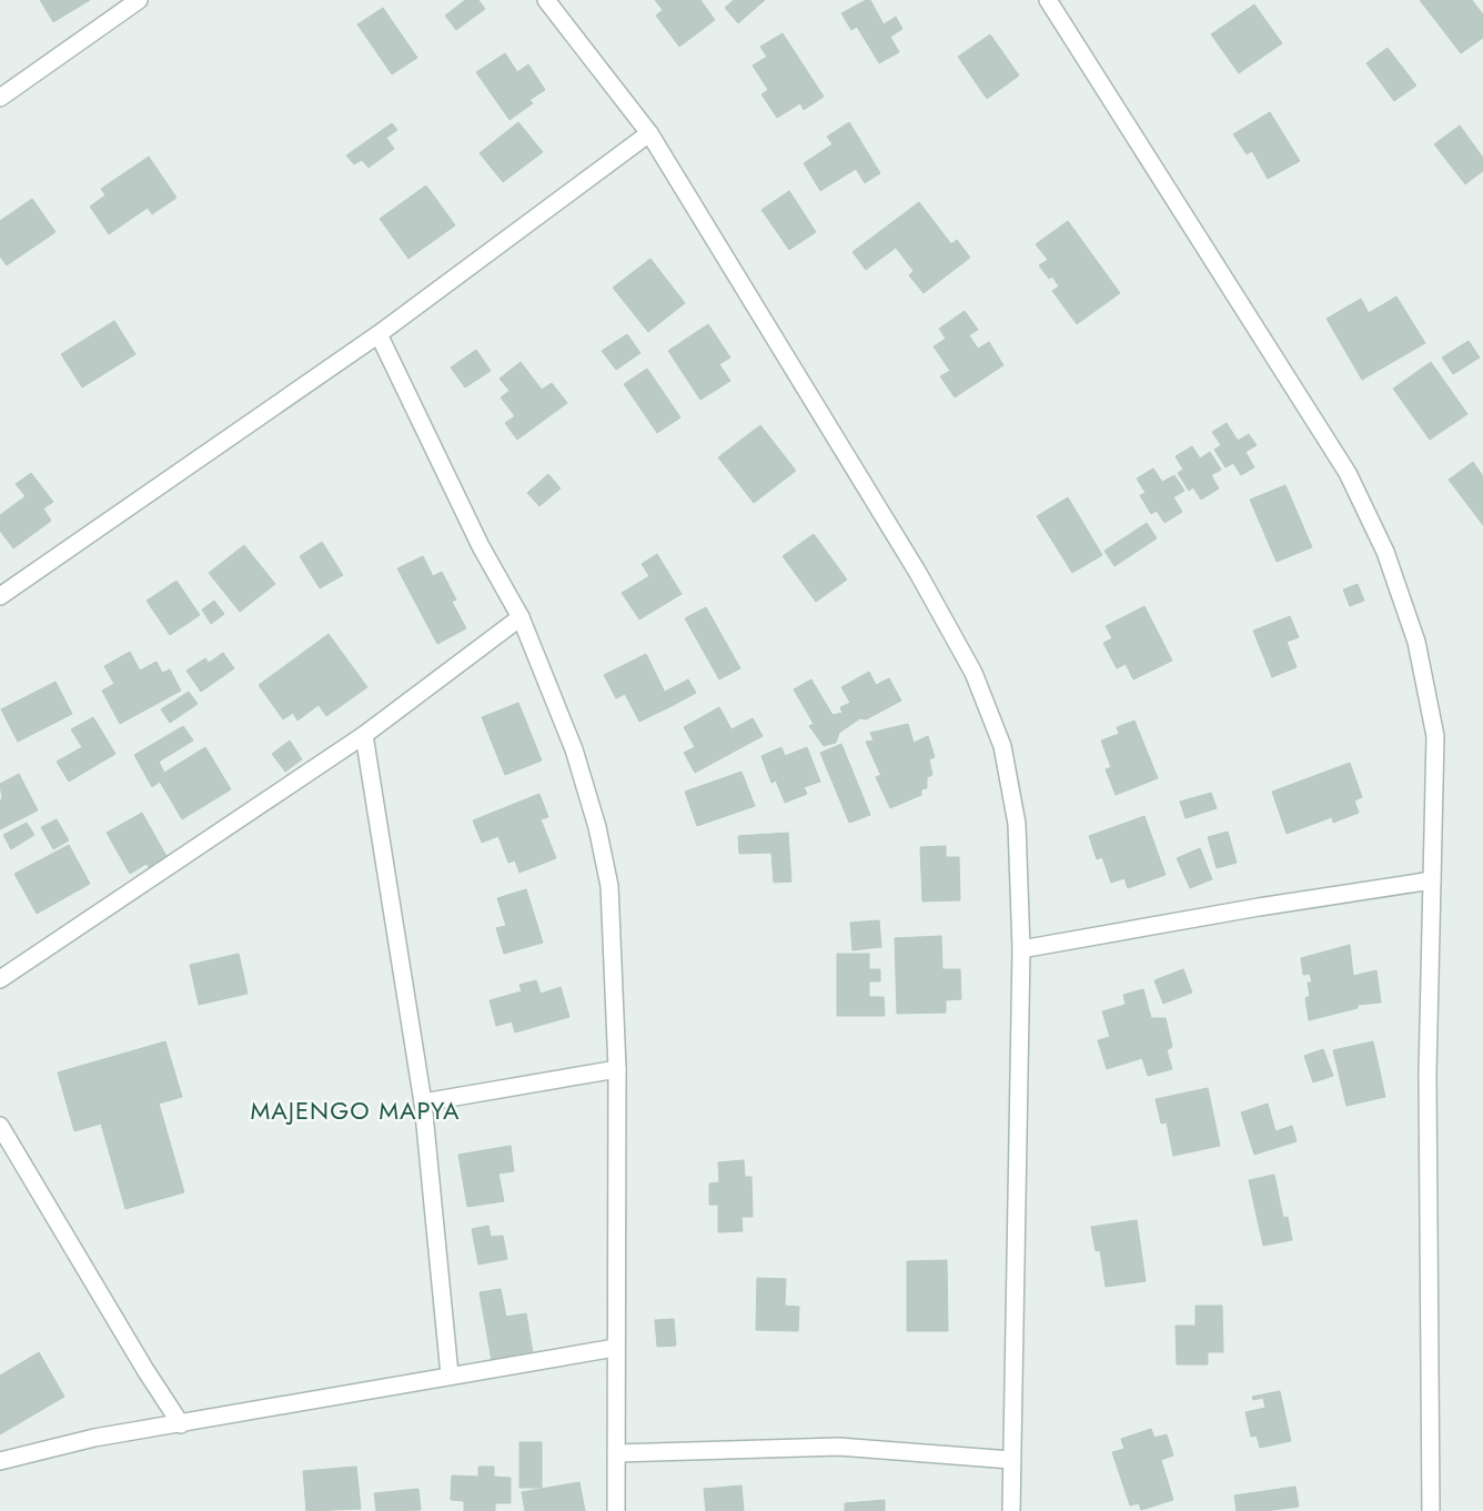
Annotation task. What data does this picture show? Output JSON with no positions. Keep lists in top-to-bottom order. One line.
{"districts":["MAJENGO MAPYA"]}
